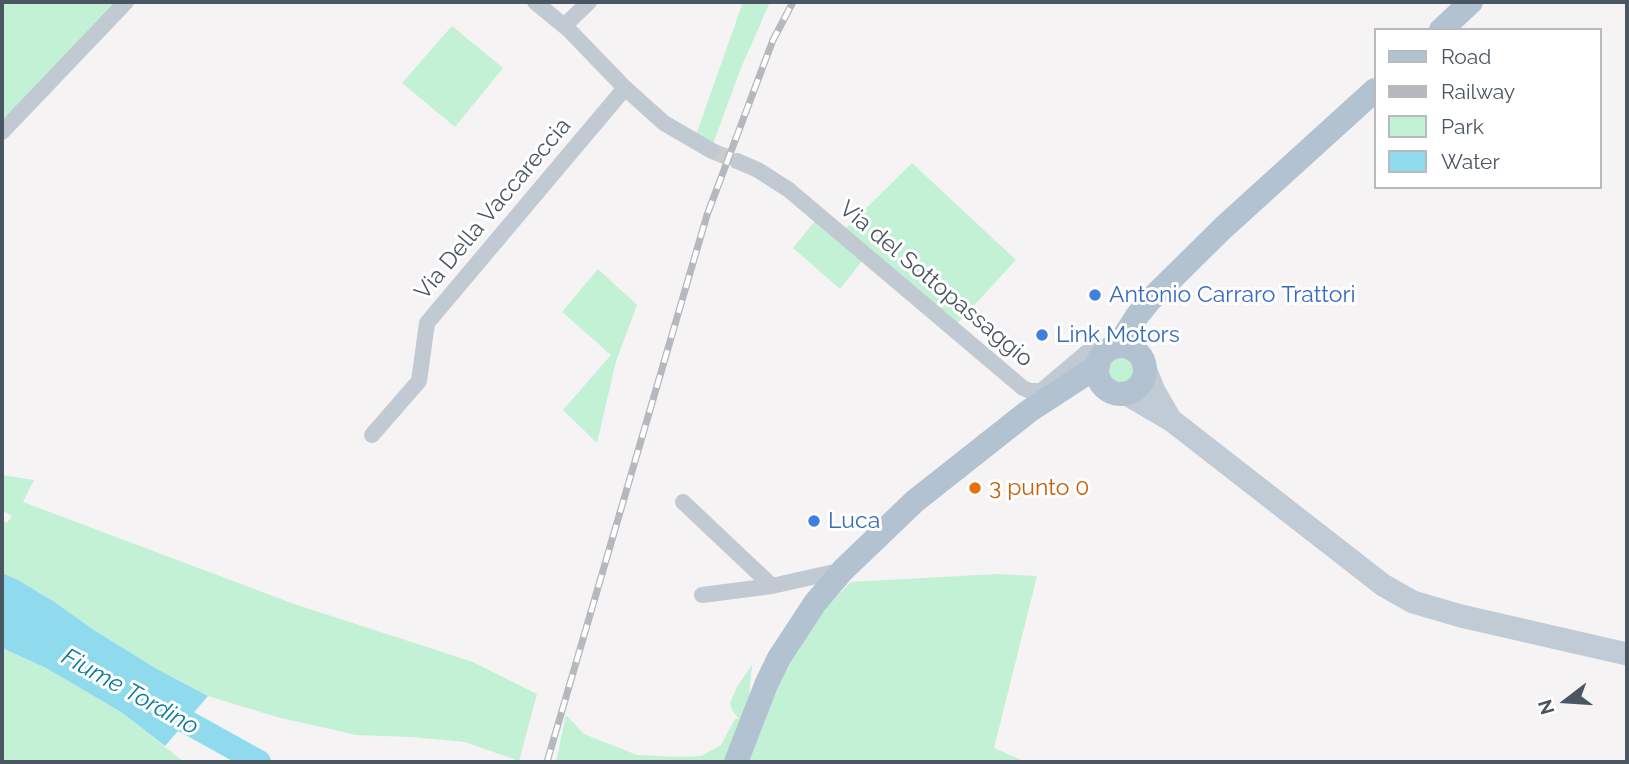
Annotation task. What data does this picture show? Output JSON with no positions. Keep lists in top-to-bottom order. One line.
{"streets":{"street":["Via Della Vaccareccia","Via del Sottopassaggio"]},"water":["Fiume Tordino"],"places":["Antonio Carraro Trattori","Link Motors","3 punto 0","Luca"],"legend":["Road","Railway","Park","Water"],"north":"left"}
